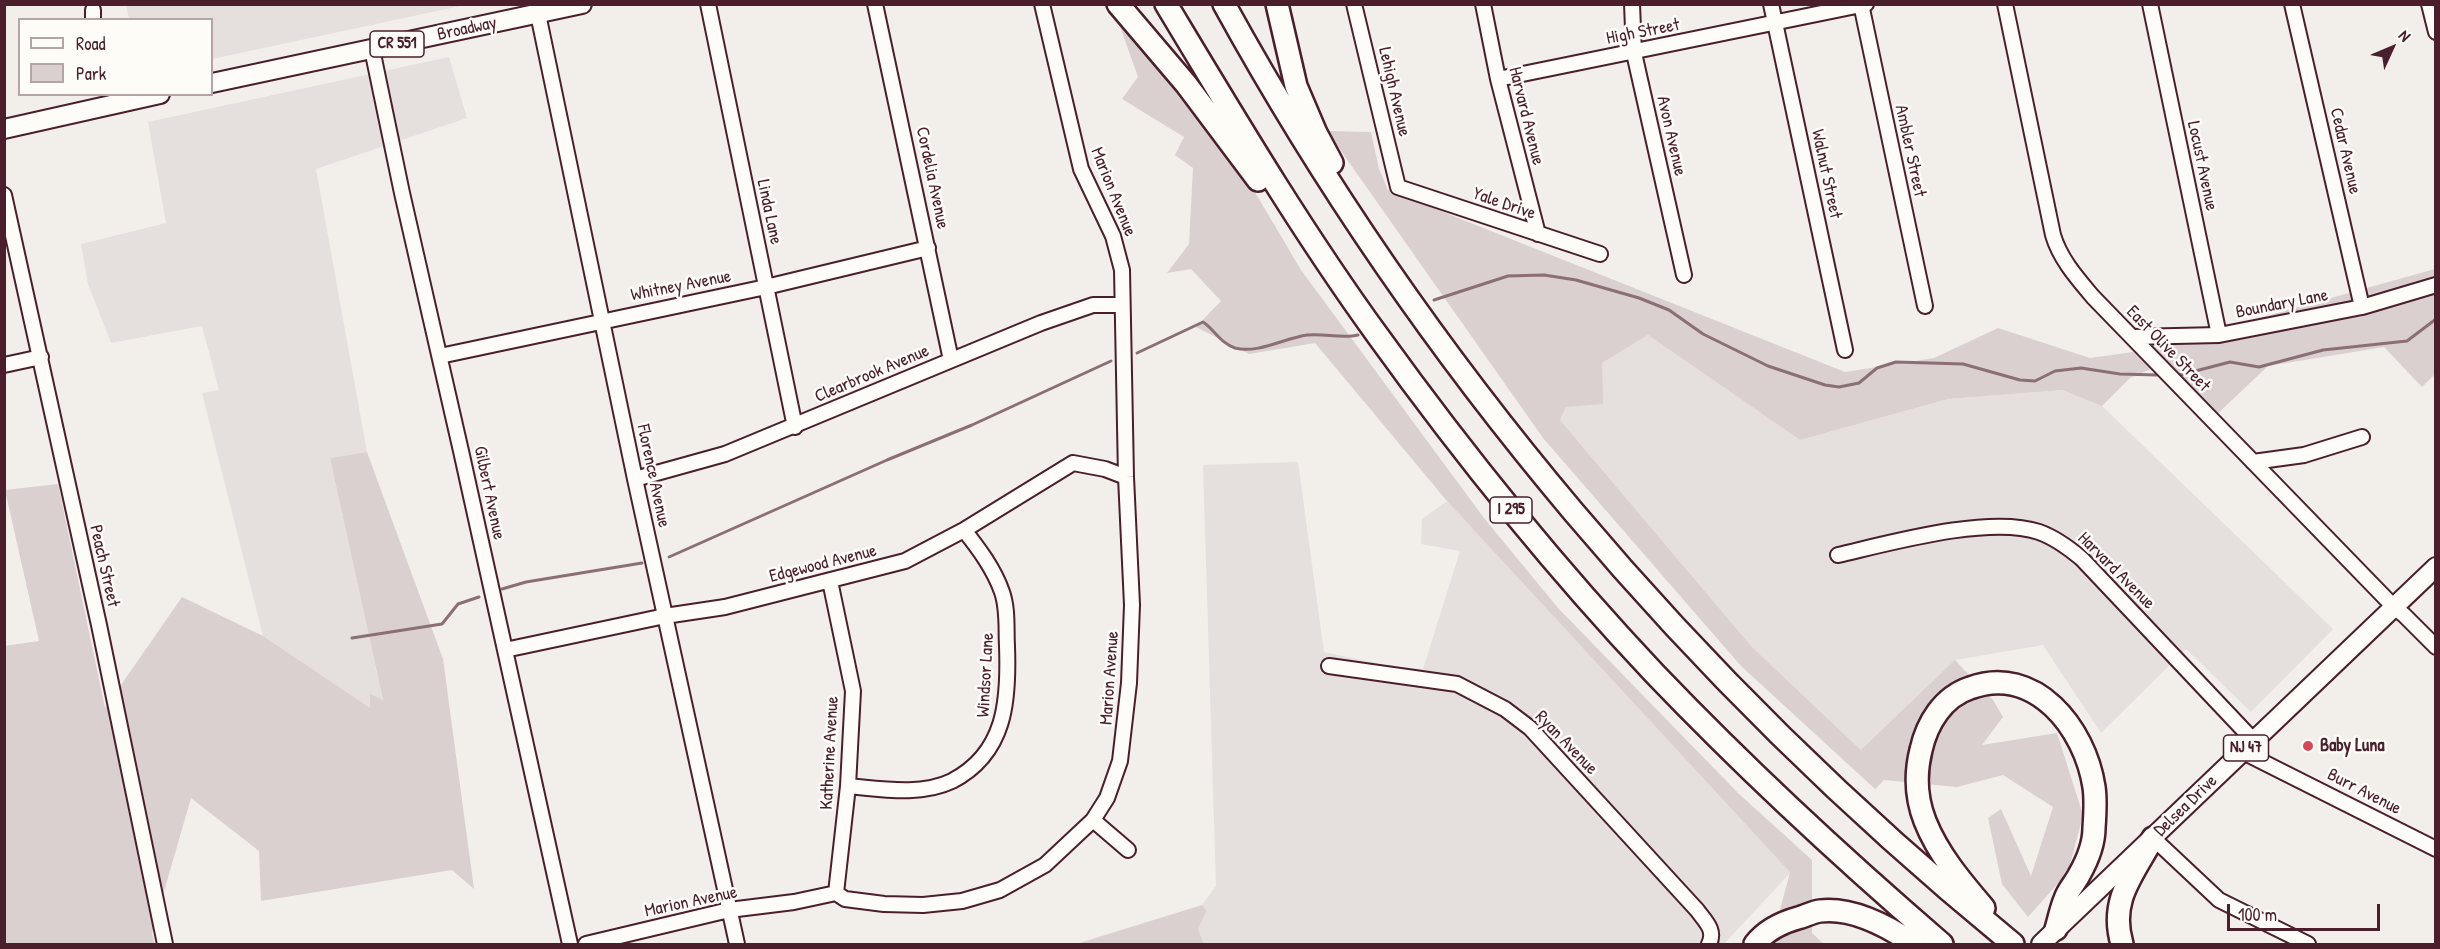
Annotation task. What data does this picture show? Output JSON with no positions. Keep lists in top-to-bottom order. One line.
{"streets":{"highway":["I 295"],"main road":["Broadway","CR 551","NJ 47","Delsea Drive"],"street":["High Street","Lehigh Avenue","Harvard Avenue","Avon Avenue","Ambler Street","Cedar Avenue","Locust Avenue","Walnut Street","Cordelia Avenue","Marion Avenue","Yale Drive","Linda Lane","Whitney Avenue","Boundary Lane","East Olive Street","Clearbrook Avenue","Florence Avenue","Gilbert Avenue","Edgewood Avenue","Peach Street","Windsor Lane","Ryan Avenue","Katherine Avenue","Burr Avenue"]},"crossings":[["Broadway","Florence Avenue"],["Broadway","Gilbert Avenue"],["High Street","Harvard Avenue"],["High Street","Avon Avenue"],["High Street","Ambler Street"],["High Street","Walnut Street"],["Lehigh Avenue","Yale Drive"],["Harvard Avenue","Yale Drive"],["Harvard Avenue","Burr Avenue"],["Harvard Avenue","Delsea Drive"],["Cedar Avenue","Boundary Lane"],["Locust Avenue","Boundary Lane"],["Cordelia Avenue","Whitney Avenue"],["Cordelia Avenue","Clearbrook Avenue"],["Marion Avenue","Clearbrook Avenue"],["Marion Avenue","Florence Avenue"],["Marion Avenue","Edgewood Avenue"],["Marion Avenue","Katherine Avenue"],["Linda Lane","Whitney Avenue"],["Linda Lane","Clearbrook Avenue"],["Whitney Avenue","Florence Avenue"],["Whitney Avenue","Gilbert Avenue"],["Boundary Lane","East Olive Street"],["East Olive Street","Delsea Drive"],["Clearbrook Avenue","Florence Avenue"],["Florence Avenue","Edgewood Avenue"],["Gilbert Avenue","Edgewood Avenue"],["Edgewood Avenue","Windsor Lane"],["Edgewood Avenue","Katherine Avenue"],["Windsor Lane","Katherine Avenue"],["Burr Avenue","Delsea Drive"]],"places":["Baby Luna"],"legend":["Road","Park"],"scale_bar":"100 m","north":"top right"}
